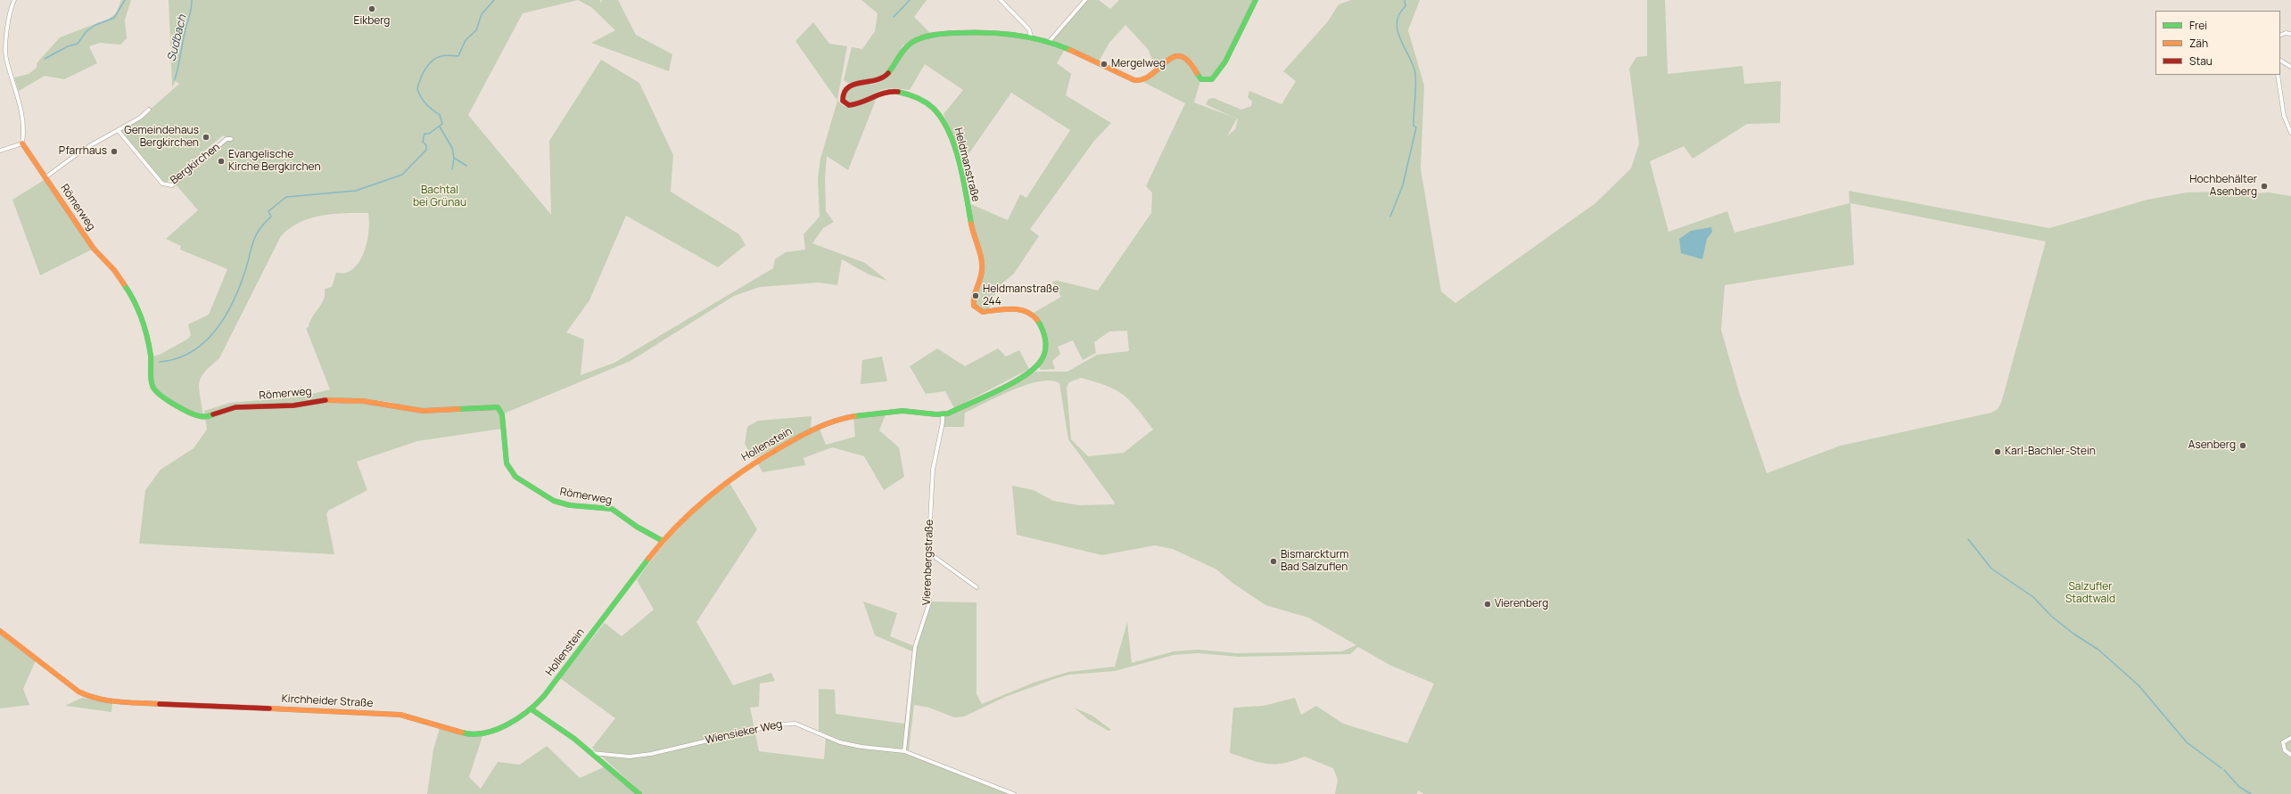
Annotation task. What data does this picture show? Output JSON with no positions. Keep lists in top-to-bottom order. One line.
{"streets":{"main road":["Heldmanstraße","Römerweg","Hollenstein","Kirchheider Straße"],"street":["Bergkirchen","Vierenbergstraße","Wiensieker Weg"]},"crossings":[["Heldmanstraße","Hollenstein"],["Heldmanstraße","Vierenbergstraße"],["Römerweg","Hollenstein"],["Hollenstein","Vierenbergstraße"],["Hollenstein","Kirchheider Straße"],["Vierenbergstraße","Wiensieker Weg"]],"water":["Sudbach"],"parks":["Bachtal bei Grünau","Salzufler Stadtwald"],"places":["Eikberg","Mergelweg","Gemeindehaus Bergkirchen","Pfarrhaus","Evangelische Kirche Bergkirchen","Hochbehälter Asenberg","Heldmanstraße 244","Asenberg","Karl-Bachler-Stein","Bismarckturm Bad Salzuflen","Vierenberg"],"legend":["Frei","Zäh","Stau"]}
